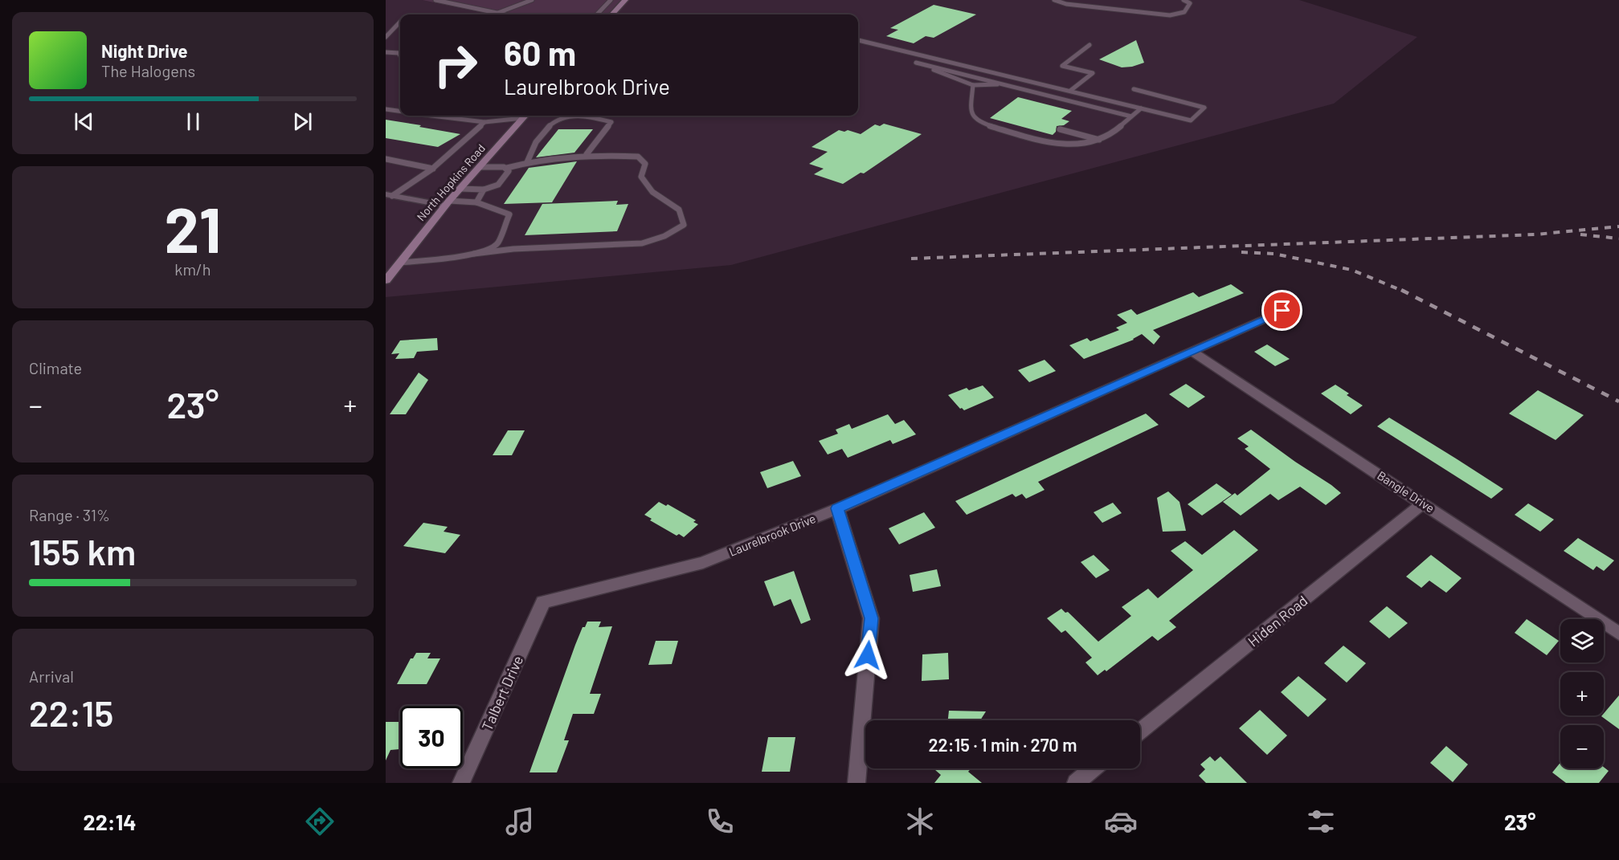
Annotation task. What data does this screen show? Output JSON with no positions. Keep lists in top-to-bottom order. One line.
{"streets":{"main road":["North Hopkins Road"],"street":["Bangle Drive","Laurelbrook Drive","Hiden Road","Talbert Drive"]},"crossings":[["Bangle Drive","Laurelbrook Drive"],["Bangle Drive","Hiden Road"],["Laurelbrook Drive","Talbert Drive"]],"page":{"turn":["60 m","Laurelbrook Drive"],"song":["Night Drive","The Halogens"],"tile":[["21","km/h"],"Climate",["Range · 31%","155 km"],["Arrival","22:15"]],"heat":["−","23°","+"],"map_buttons":["+","−"],"limit":"30","trip":"22:15 · 1 min · 270 m","tabs":["22:14","23°"]}}
